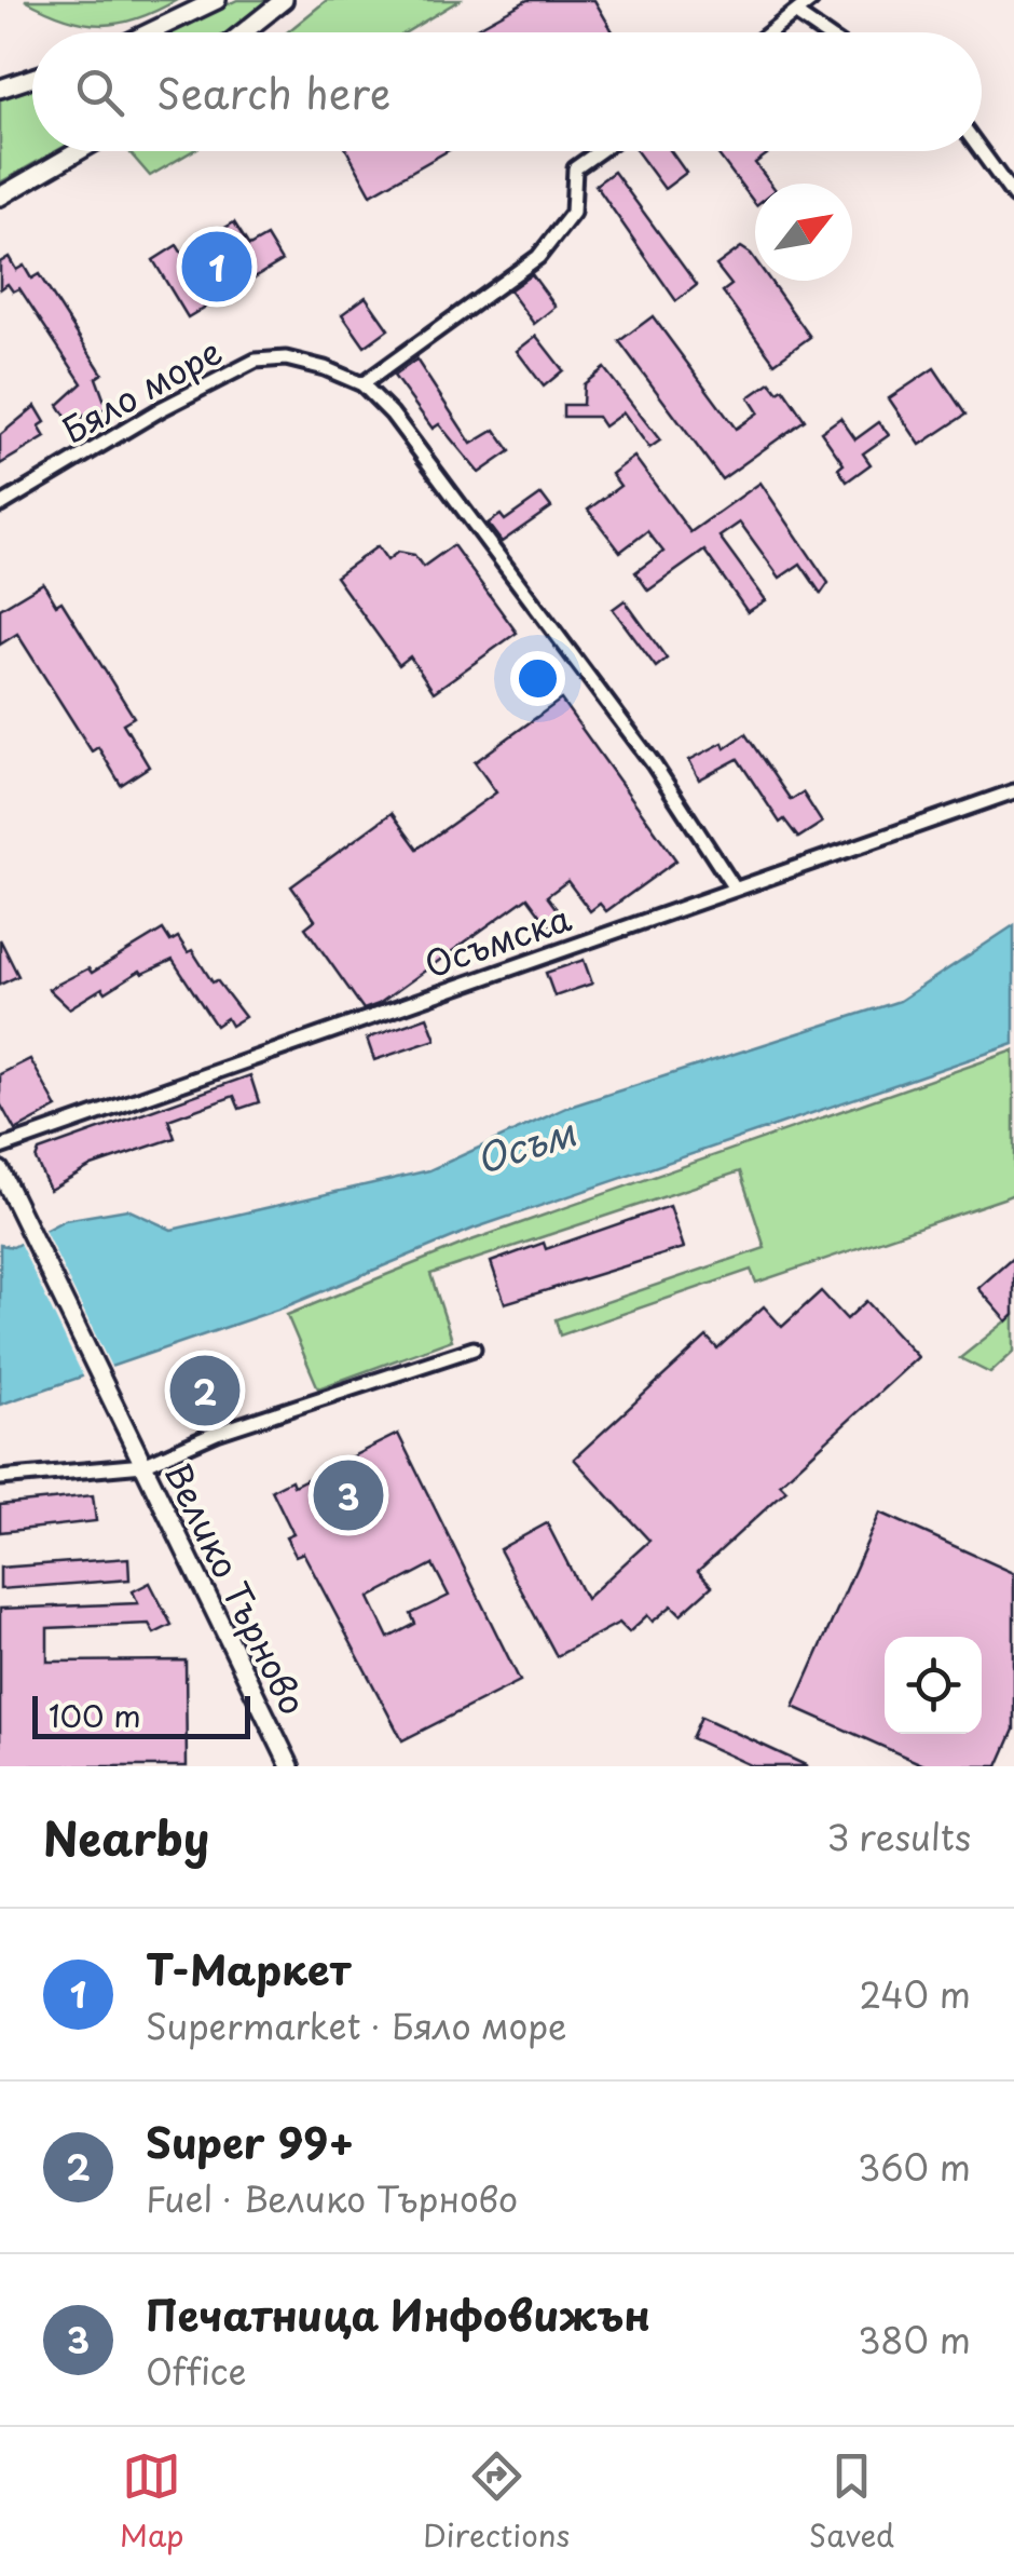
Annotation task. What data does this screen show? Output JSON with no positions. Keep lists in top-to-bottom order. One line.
{"streets":{"street":["Бяло море","Осъмска","Велико Търново"]},"water":["Осъм"],"scale_bar":"100 m","north":"top right","page":{"search":"Search here","pins":["1","2","3"],"scale":"100 m","heading":["Nearby","3 results"],"list":[{"mark":"1","name":"Т-Маркет","note":"Supermarket · Бяло море","value":"240 m"},{"mark":"2","name":"Super 99+","note":"Fuel · Велико Търново","value":"360 m"},{"mark":"3","name":"Печатница Инфовижън","note":"Office","value":"380 m"}],"nav":["Map","Directions","Saved"]}}
